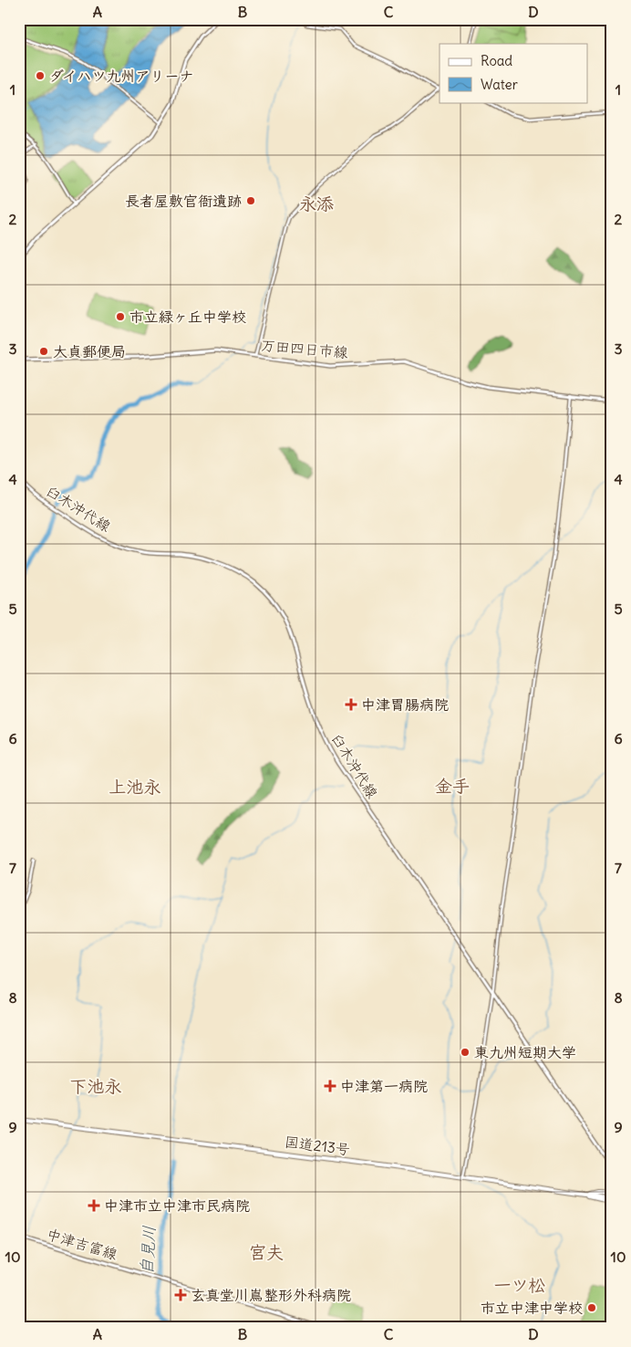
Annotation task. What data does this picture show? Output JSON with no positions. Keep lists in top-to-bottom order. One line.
{"streets":{"highway":["国道213号"],"main road":["万田四日市線","臼木沖代線","中津吉富線"]},"districts":["永添","金手","上池永","下池永","宮夫","一ツ松"],"water":["自見川"],"places":{"other":["ダイハツ九州アリーナ","長者屋敷官衙遺跡","市立緑ヶ丘中学校","大貞郵便局","東九州短期大学","市立中津中学校"],"health":["中津胃腸病院","中津第一病院","中津市立中津市民病院","玄真堂川嶌整形外科病院"]},"legend":["Road","Water"],"grid":{"columns":["A","B","C","D"],"rows":["1","2","3","4","5","6","7","8","9","10"]}}
